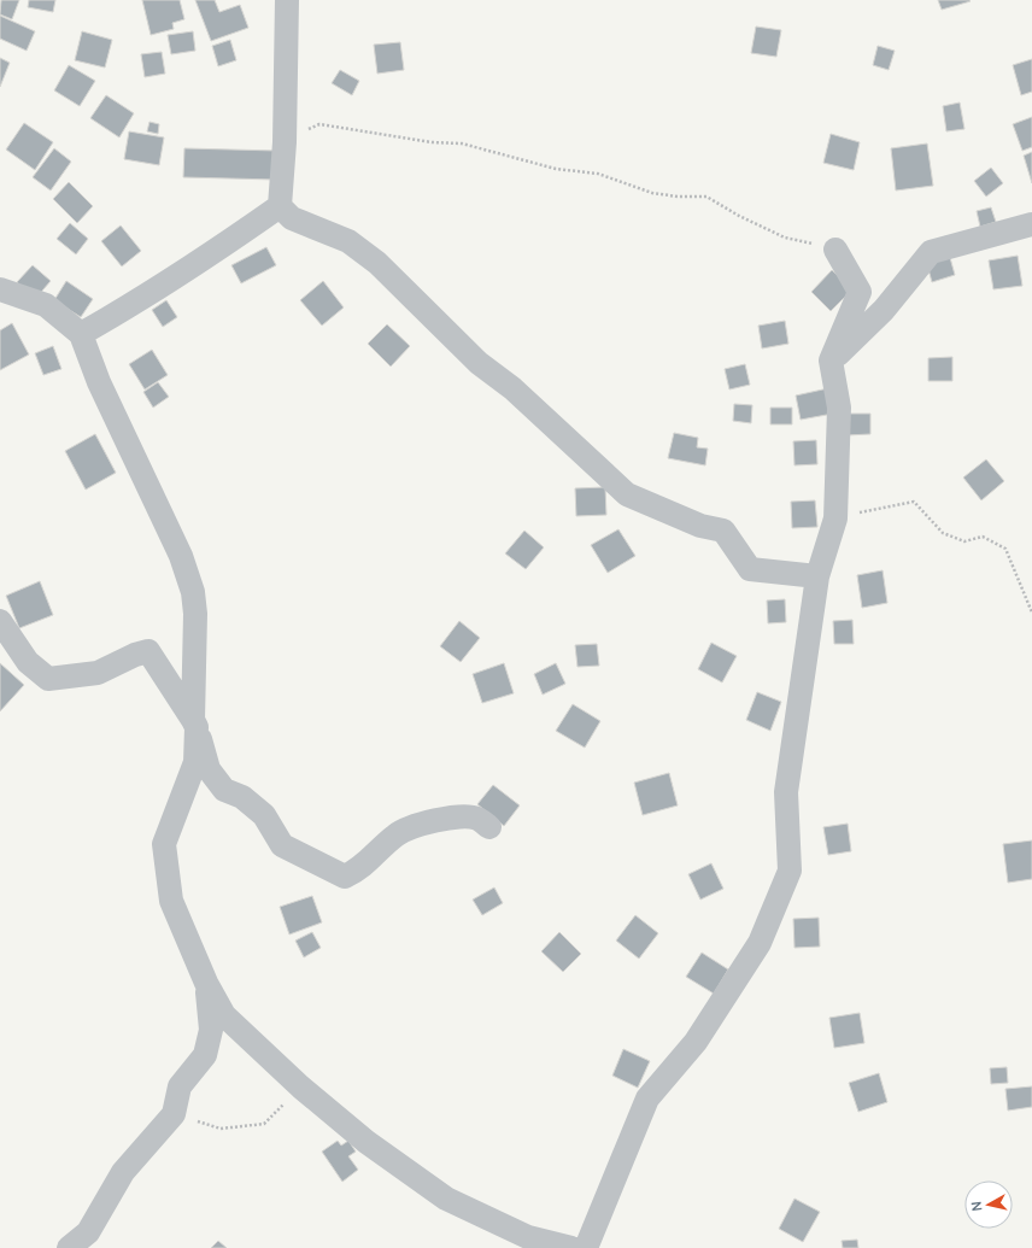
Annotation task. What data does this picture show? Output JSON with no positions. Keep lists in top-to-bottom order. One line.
{"north":"left"}
